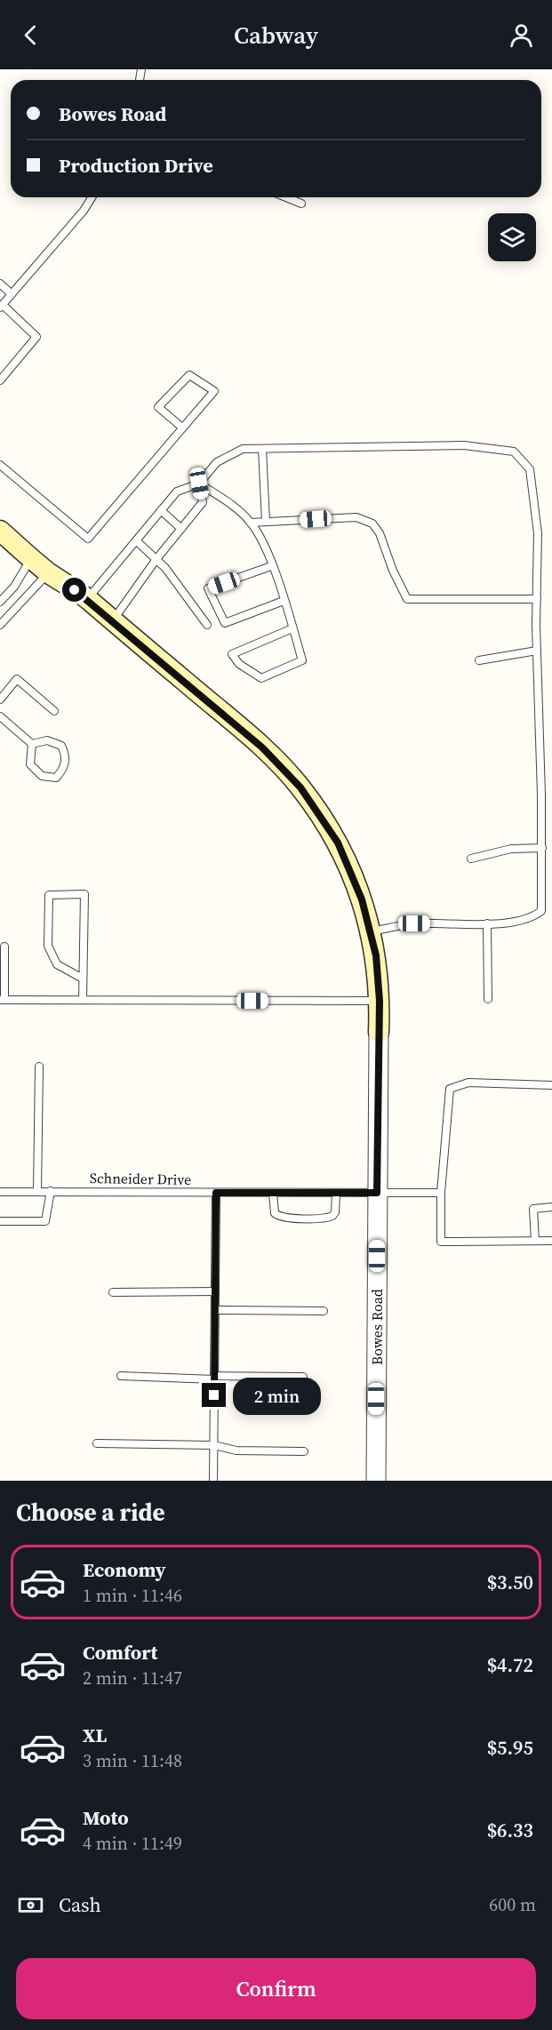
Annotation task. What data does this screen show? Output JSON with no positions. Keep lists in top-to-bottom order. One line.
{"streets":{"main road":["Bowes Road"],"lane":["Schneider Drive"]},"crossings":[["Schneider Drive","Bowes Road"]],"page":{"header":"Cabway","banner":["Bowes Road","Production Drive"],"bubble":"2 min","heading":"Choose a ride","list":[{"name":"Economy","note":"1 min · 11:46","value":"$3.50"},{"name":"Comfort","note":"2 min · 11:47","value":"$4.72"},{"name":"XL","note":"3 min · 11:48","value":"$5.95"},{"name":"Moto","note":"4 min · 11:49","value":"$6.33"}],"pay":["Cash","600 m"],"buttons":"Confirm"}}
